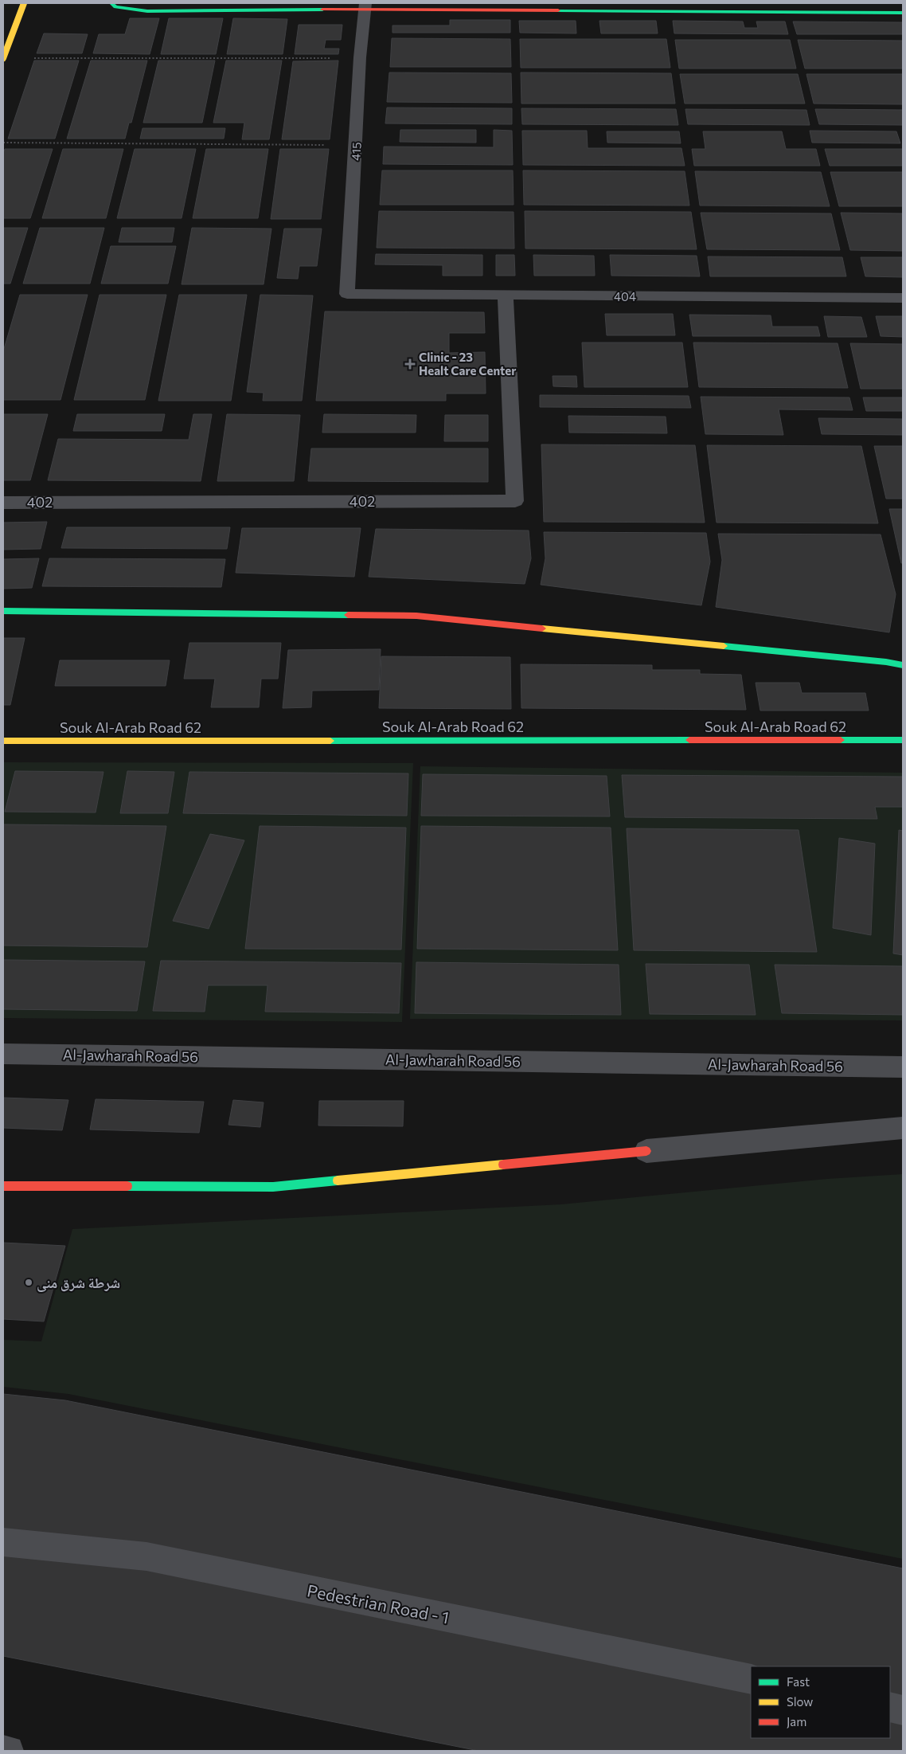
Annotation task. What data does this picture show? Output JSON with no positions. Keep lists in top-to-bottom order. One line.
{"streets":{"main road":["Souk Al-Arab Road 62"],"street":["415","404","402","Al-Jawharah Road 56","Pedestrian Road - 1"]},"crossings":[["415","404"],["404","402"]],"places":{"health":["Clinic - 23 Healt Care Center"],"other":["شرطة شرق منى"]},"legend":["Fast","Slow","Jam"]}
